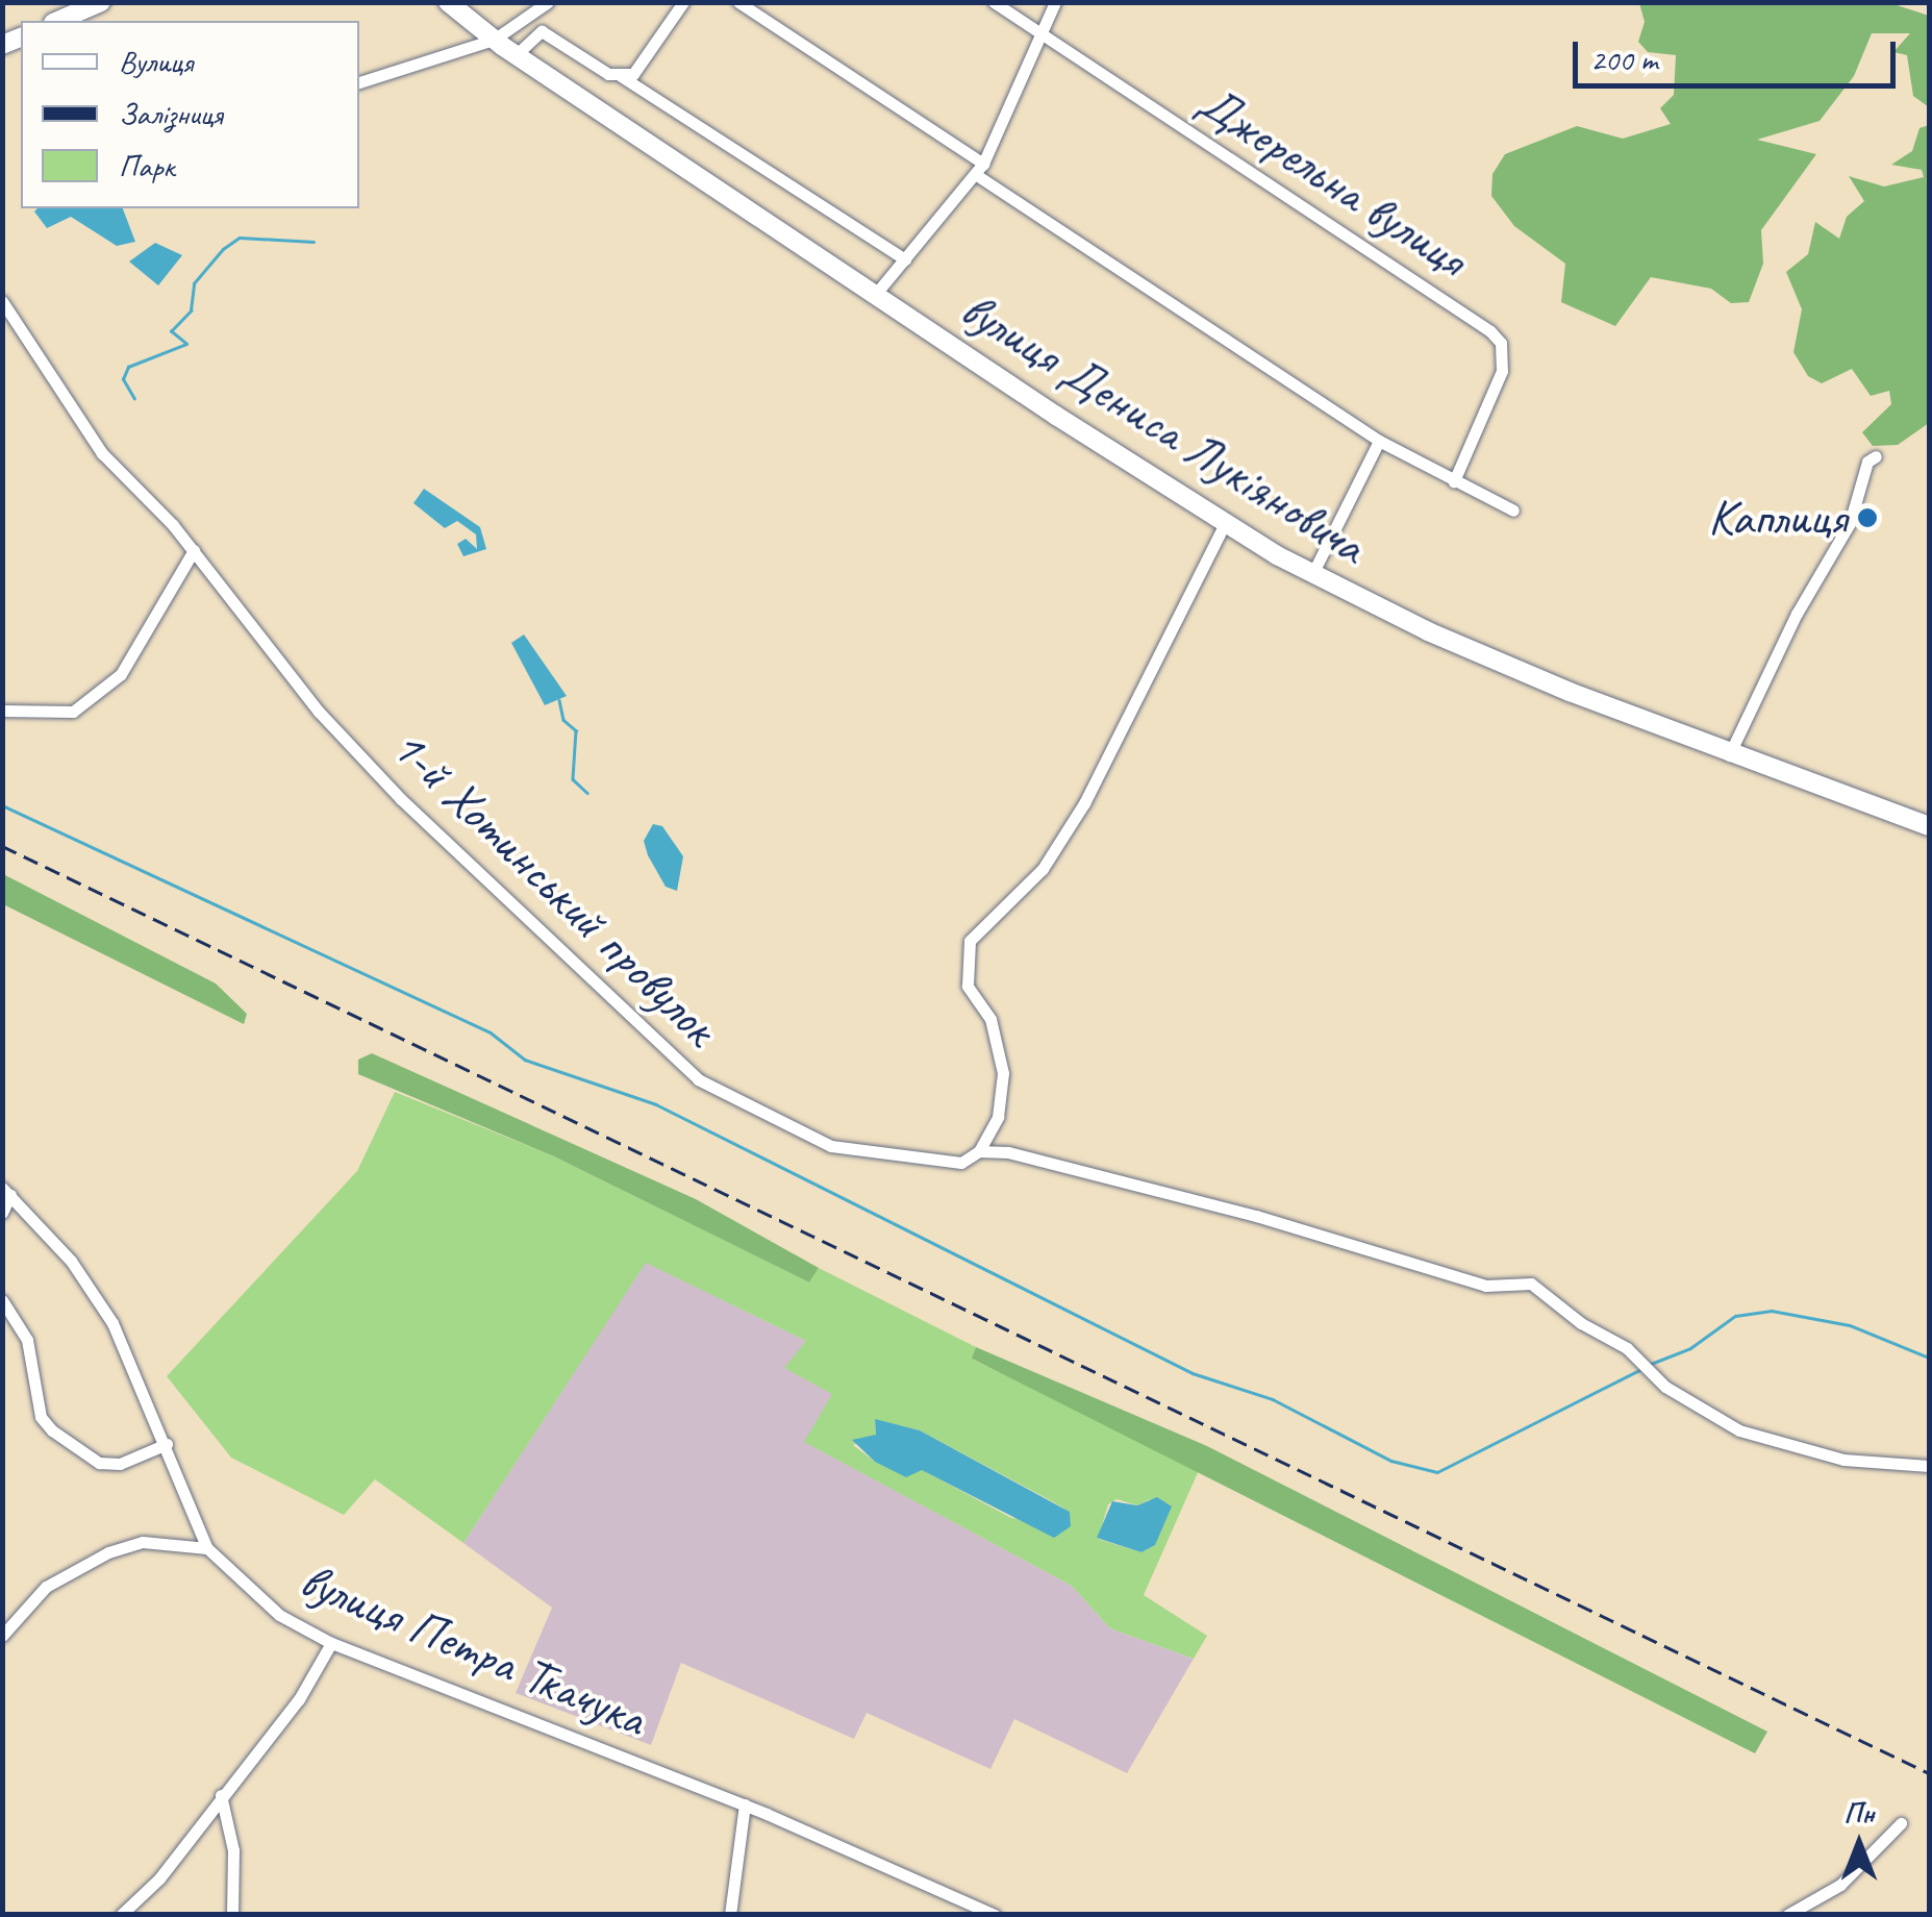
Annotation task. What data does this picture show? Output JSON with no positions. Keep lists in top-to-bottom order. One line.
{"streets":{"highway":["вулиця Дениса Лукіяновича"],"street":["Джерельна вулиця","1-й Хотинський провулок","вулиця Петра Ткачука"]},"places":["Каплиця"],"legend":["Вулиця","Залізниця","Парк"],"scale_bar":"200 m","north":"top"}
